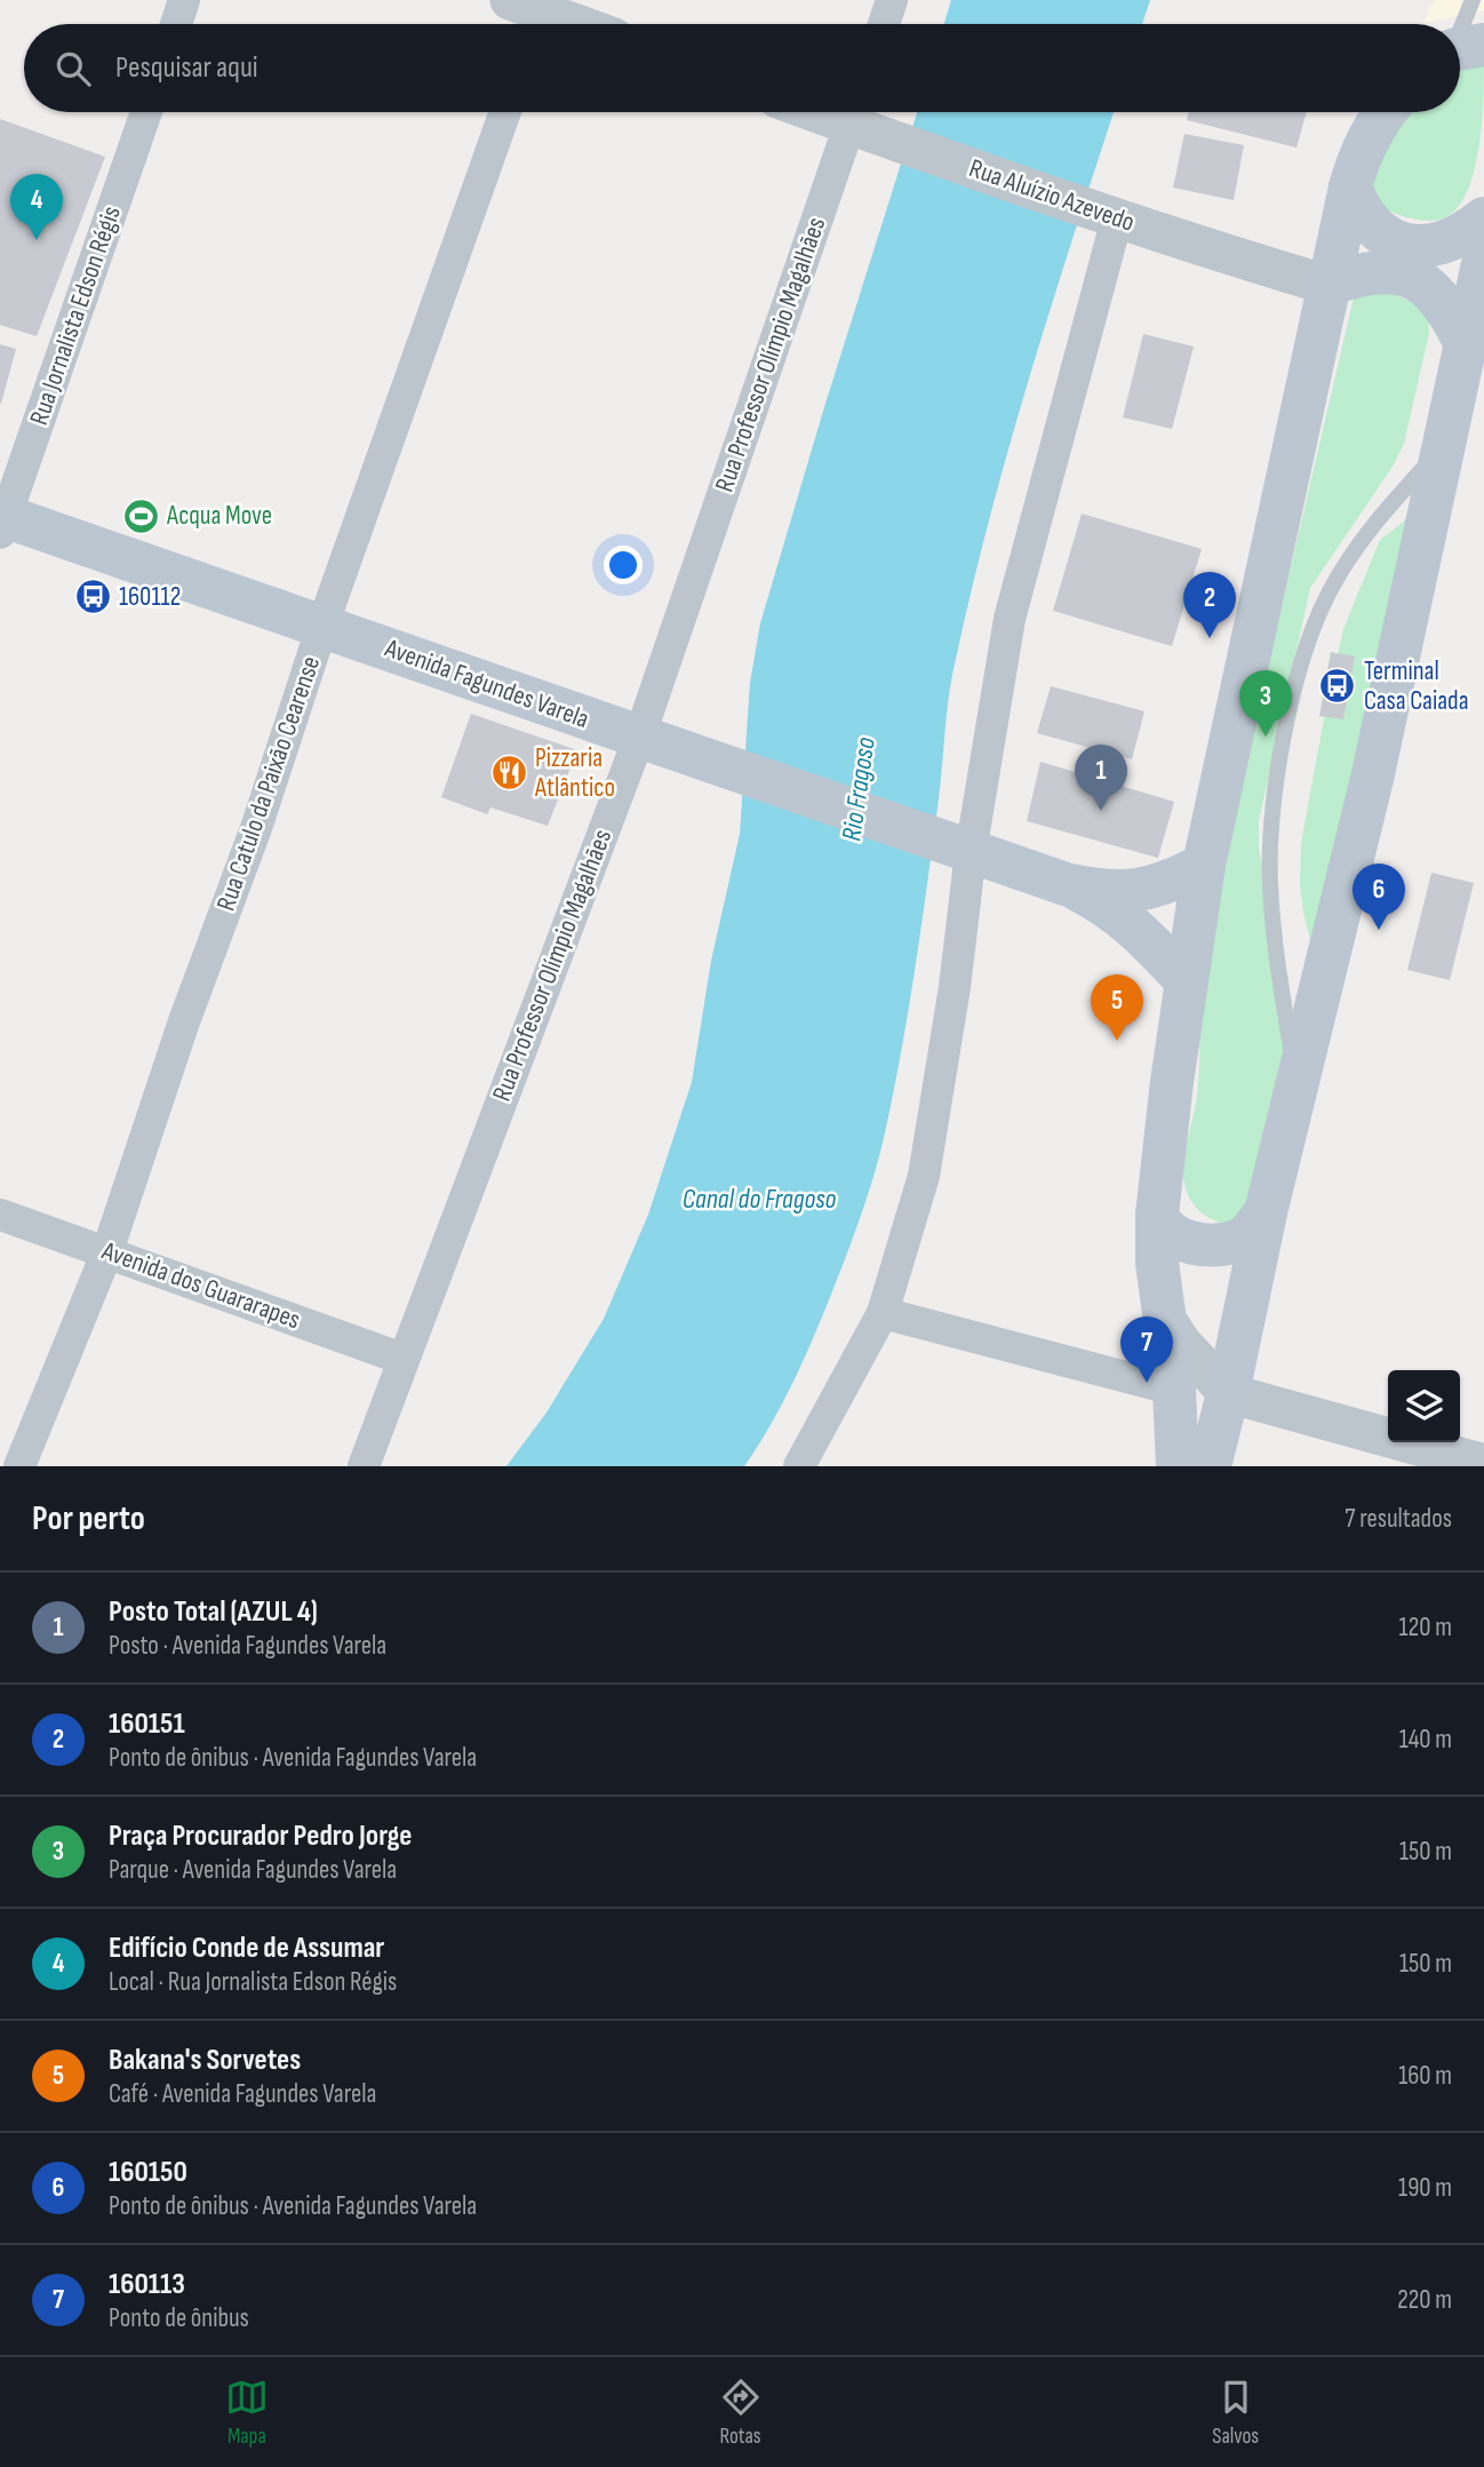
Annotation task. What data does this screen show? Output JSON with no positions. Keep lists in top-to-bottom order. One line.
{"streets":{"main road":["Avenida Fagundes Varela"],"street":["Rua Aluízio Azevedo","Rua Jornalista Edson Régis","Rua Professor Olímpio Magalhães","Rua Catulo da Paixão Cearense","Avenida dos Guararapes"]},"crossings":[["Rua Jornalista Edson Régis","Avenida Fagundes Varela"],["Rua Professor Olímpio Magalhães","Avenida Fagundes Varela"],["Rua Professor Olímpio Magalhães","Avenida dos Guararapes"],["Avenida Fagundes Varela","Rua Catulo da Paixão Cearense"],["Rua Catulo da Paixão Cearense","Avenida dos Guararapes"]],"water":["Rio Fragoso","Canal do Fragoso"],"places":{"sports":["Acqua Move"],"bus stop":["160112","Terminal Casa Caiada"],"restaurant":["Pizzaria Atlântico"]},"page":{"search":"Pesquisar aqui","pins":["4","2","3","1","6","5","7"],"heading":["Por perto","7 resultados"],"list":[{"mark":"1","name":"Posto Total (AZUL 4)","note":"Posto · Avenida Fagundes Varela","value":"120 m"},{"mark":"2","name":"160151","note":"Ponto de ônibus · Avenida Fagundes Varela","value":"140 m"},{"mark":"3","name":"Praça Procurador Pedro Jorge","note":"Parque · Avenida Fagundes Varela","value":"150 m"},{"mark":"4","name":"Edifício Conde de Assumar","note":"Local · Rua Jornalista Edson Régis","value":"150 m"},{"mark":"5","name":"Bakana's Sorvetes","note":"Café · Avenida Fagundes Varela","value":"160 m"},{"mark":"6","name":"160150","note":"Ponto de ônibus · Avenida Fagundes Varela","value":"190 m"},{"mark":"7","name":"160113","note":"Ponto de ônibus","value":"220 m"}],"nav":["Mapa","Rotas","Salvos"]}}
